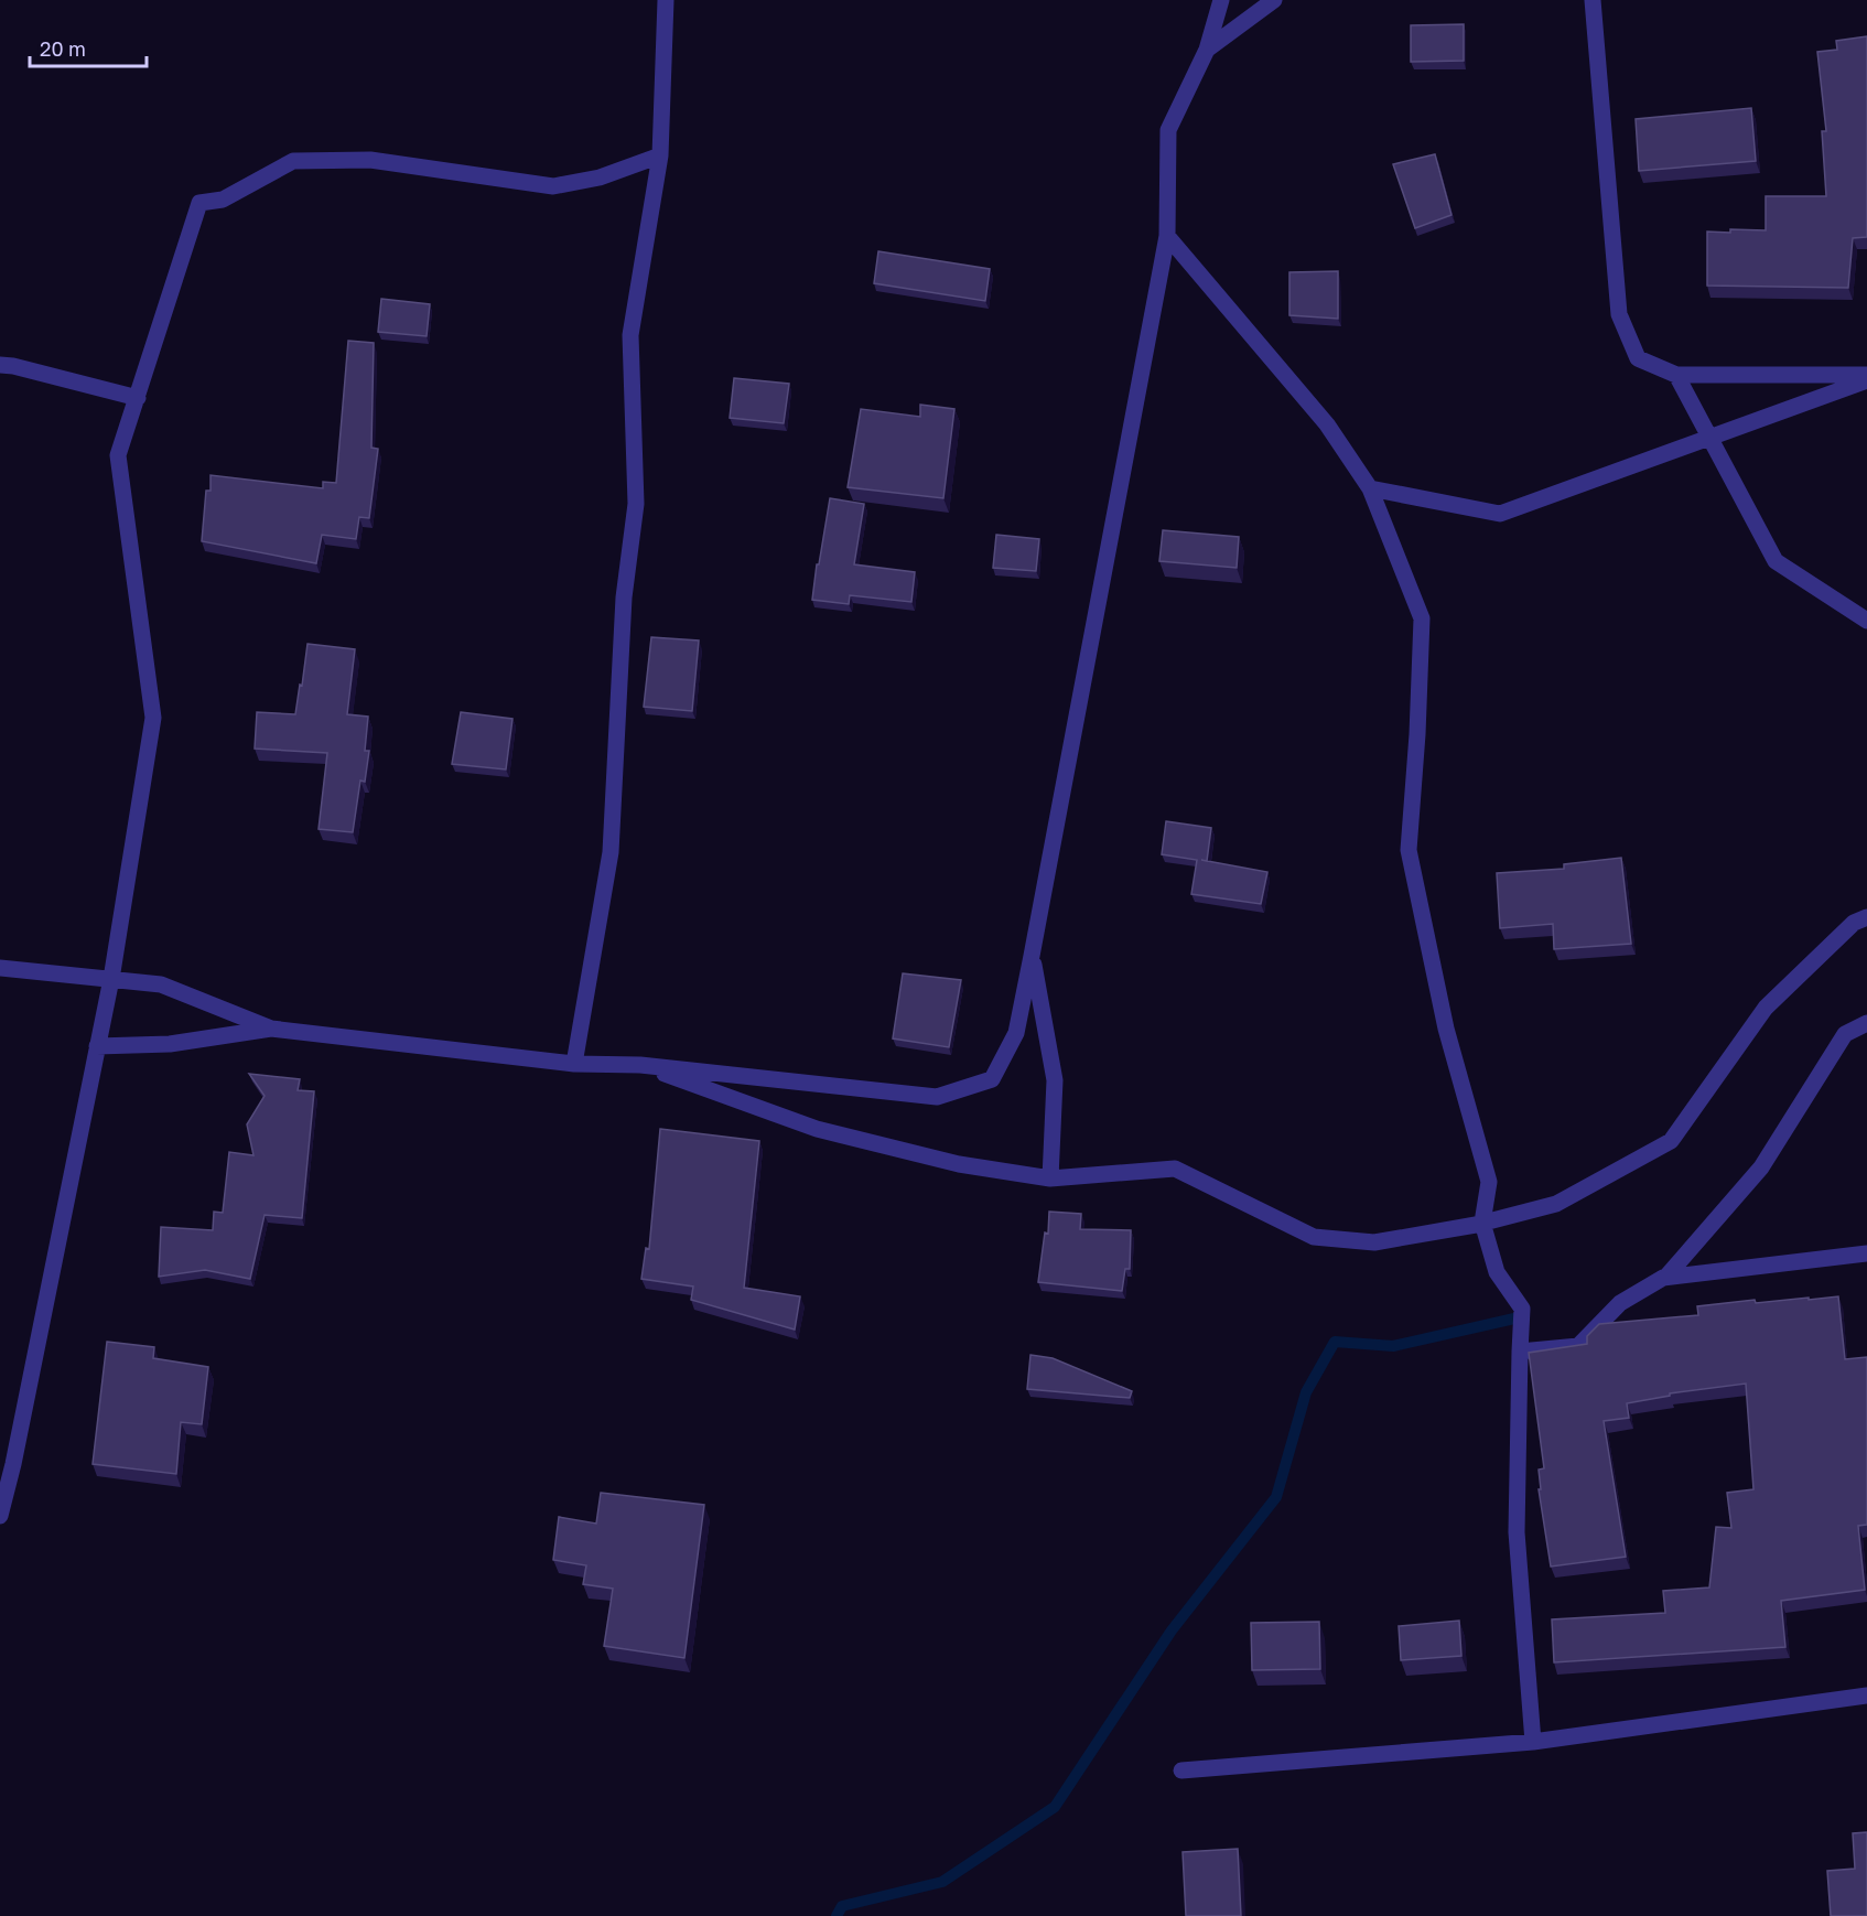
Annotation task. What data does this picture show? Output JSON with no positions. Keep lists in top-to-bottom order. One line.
{"scale_bar":"20 m"}
